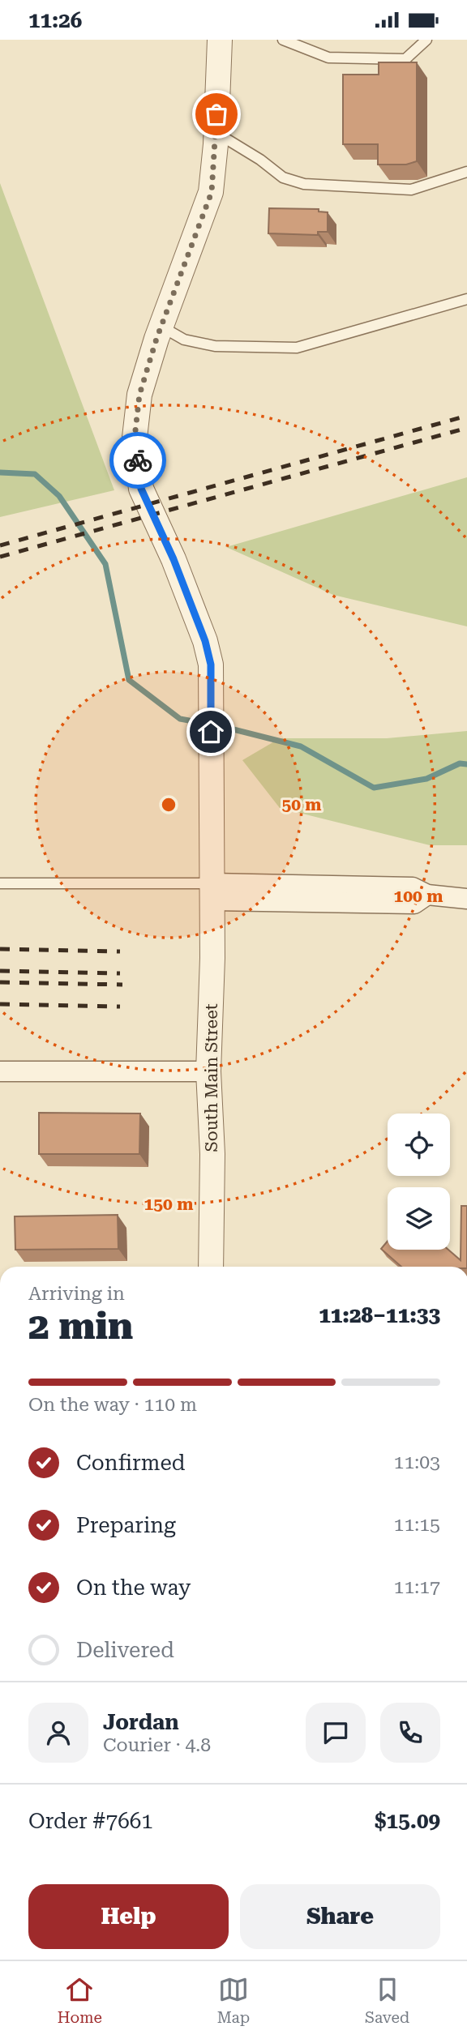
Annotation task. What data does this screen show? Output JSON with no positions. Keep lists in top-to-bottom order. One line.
{"streets":{"street":["South Main Street"]},"page":{"status":"11:26","heading":["2 min","Arriving in","11:28–11:33"],"panel":["Jordan","Courier · 4.8","Order #7661","$15.09"],"bar":"On the way · 110 m","list":[["Confirmed","11:03"],["Preparing","11:15"],["On the way","11:17"],"Delivered"],"buttons":["Help","Share"],"tabs":["Home","Map","Saved"]},"rings":["50 m","100 m","150 m"]}
